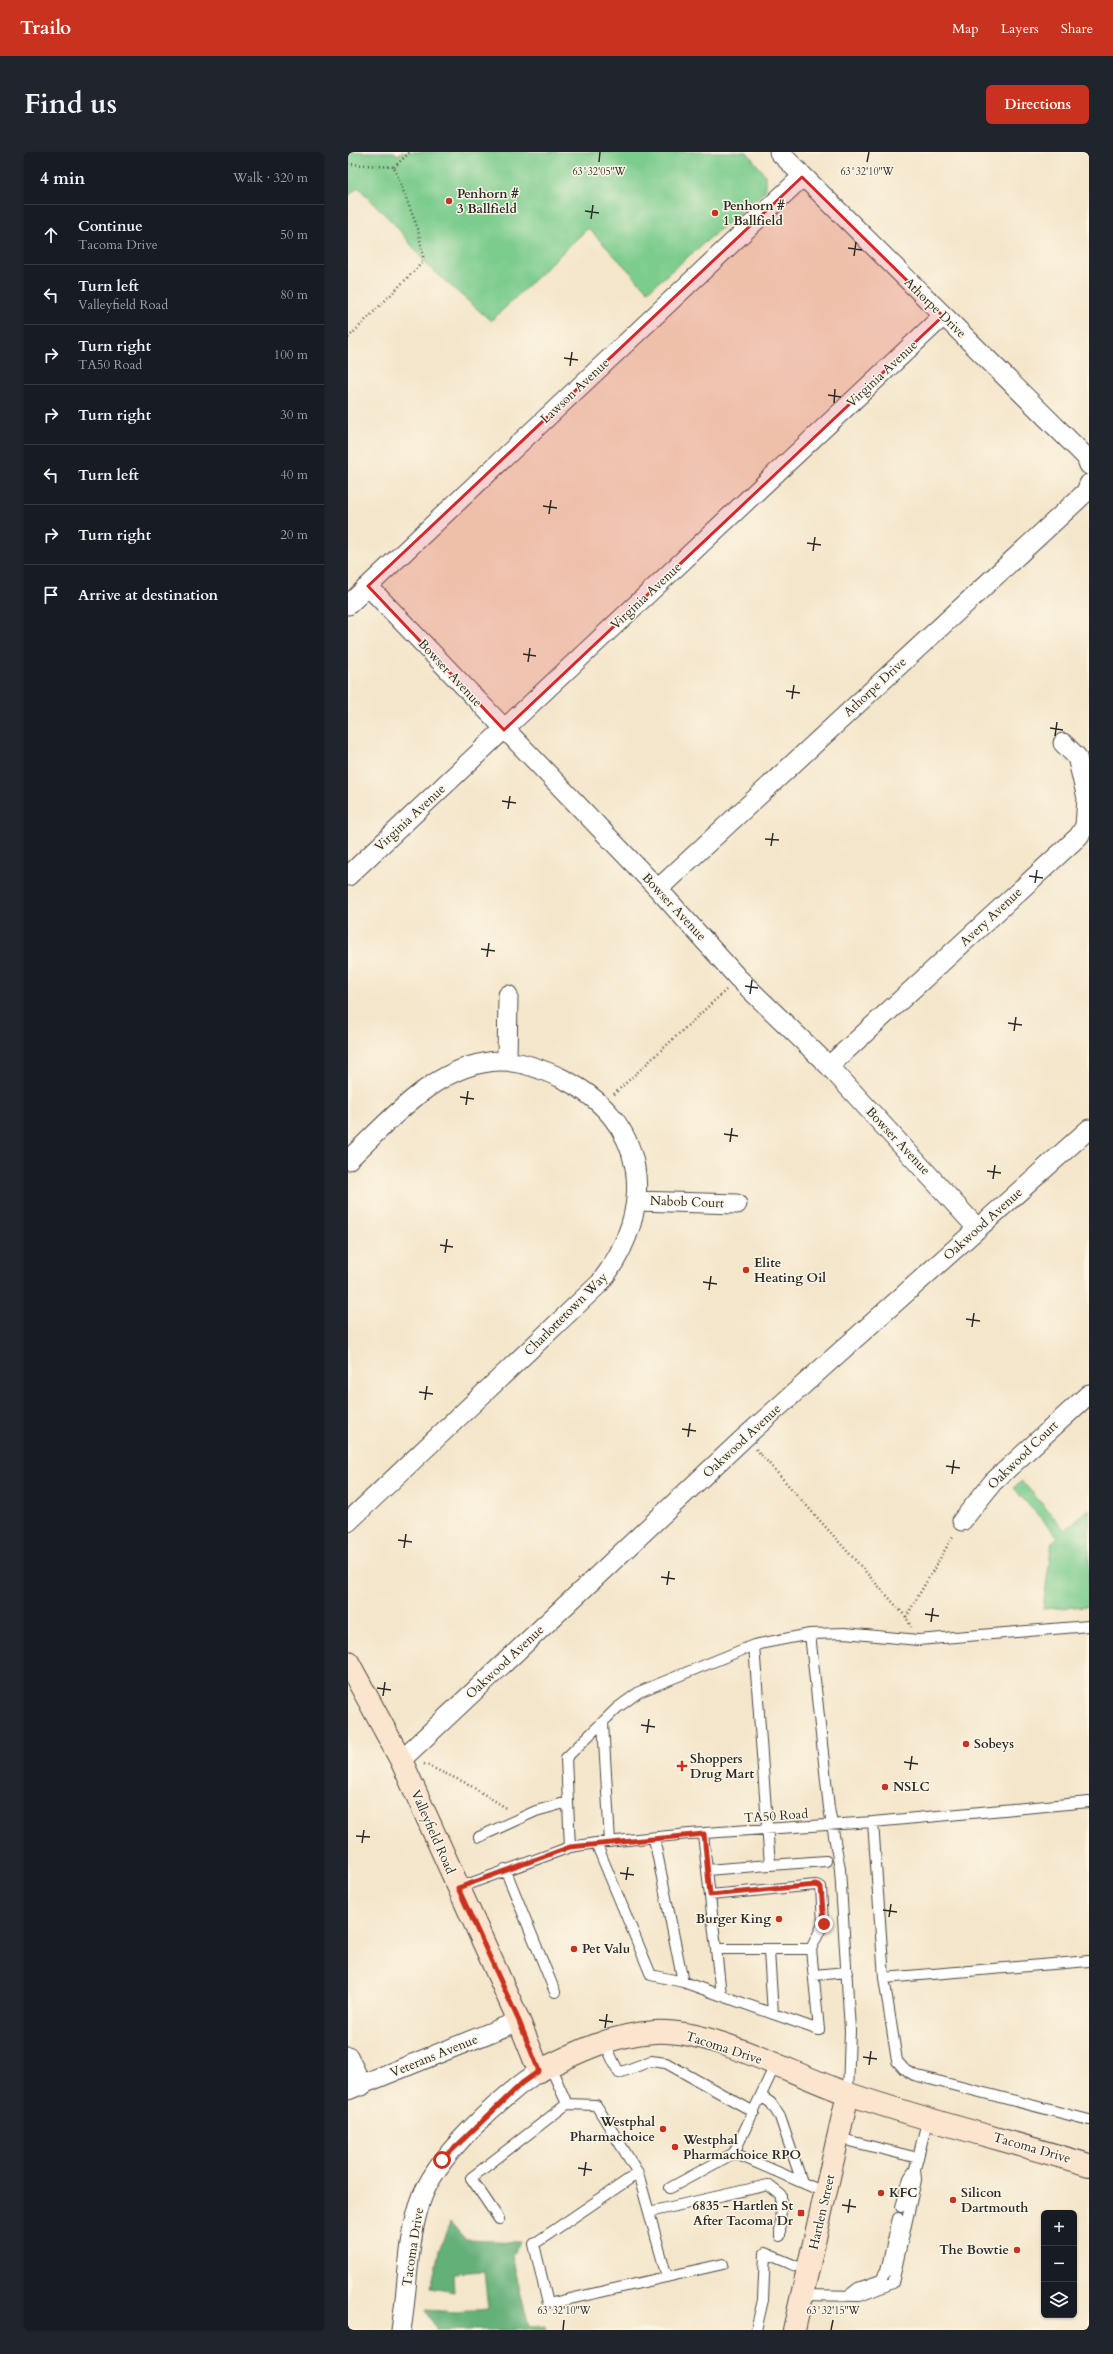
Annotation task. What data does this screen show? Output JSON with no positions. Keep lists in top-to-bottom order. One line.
{"streets":{"street":["Athorpe Drive","Virginia Avenue","Lawson Avenue","Bowser Avenue","Avery Avenue","Nabob Court","Oakwood Avenue","Charlottetown Way","Oakwood Court","Valleyfield Road","Tacoma Drive","Veterans Avenue","Hartlen Street"],"lane":["TA50 Road"]},"crossings":[["Athorpe Drive","Virginia Avenue"],["Athorpe Drive","Lawson Avenue"],["Athorpe Drive","Bowser Avenue"],["Virginia Avenue","Bowser Avenue"],["Lawson Avenue","Bowser Avenue"],["Bowser Avenue","Avery Avenue"],["Bowser Avenue","Oakwood Avenue"],["Nabob Court","Charlottetown Way"],["Oakwood Avenue","Valleyfield Road"],["TA50 Road","Valleyfield Road"],["Valleyfield Road","Tacoma Drive"],["Valleyfield Road","Veterans Avenue"],["Tacoma Drive","Hartlen Street"]],"places":{"other":["Penhorn # 3 Ballfield","Penhorn # 1 Ballfield","Elite Heating Oil","Sobeys","NSLC","Burger King","Pet Valu","Westphal Pharmachoice","Westphal Pharmachoice RPO","KFC","Silicon Dartmouth","The Bowtie"],"health":["Shoppers Drug Mart"],"transit":["6835 - Hartlen St After Tacoma Dr"]},"page":{"header":"Trailo","nav":["Map","Layers","Share"],"title":"Find us","buttons":"Directions","heading":["4 min","Walk · 320 m"],"list":[["Continue","Tacoma Drive","50 m"],["Turn left","Valleyfield Road","80 m"],["Turn right","TA50 Road","100 m"],["Turn right","30 m"],["Turn left","40 m"],["Turn right","20 m"],"Arrive at destination"],"map_buttons":["+","−"]},"coordinates":["63°32'05\"W","63°32'10\"W","63°32'15\"W"]}
